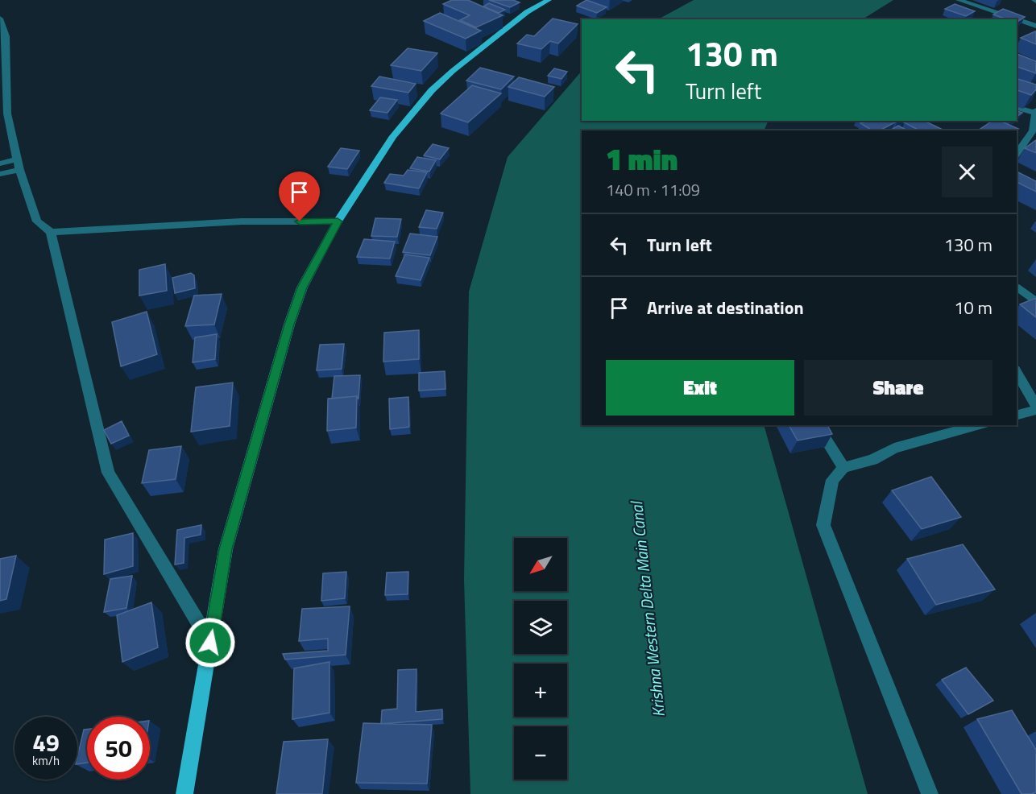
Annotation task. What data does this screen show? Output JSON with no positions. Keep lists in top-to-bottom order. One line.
{"water":["Krishna Western Delta Main Canal"],"north":"bottom left","page":{"turn":["130 m","Turn left"],"heading":["1 min","140 m · 11:09"],"list":[{"name":"Turn left","value":"130 m"},{"name":"Arrive at destination","value":"10 m"}],"buttons":["Exit","Share"],"map_buttons":["+","−"],"speed":"49 km/h","limit":"50"}}
